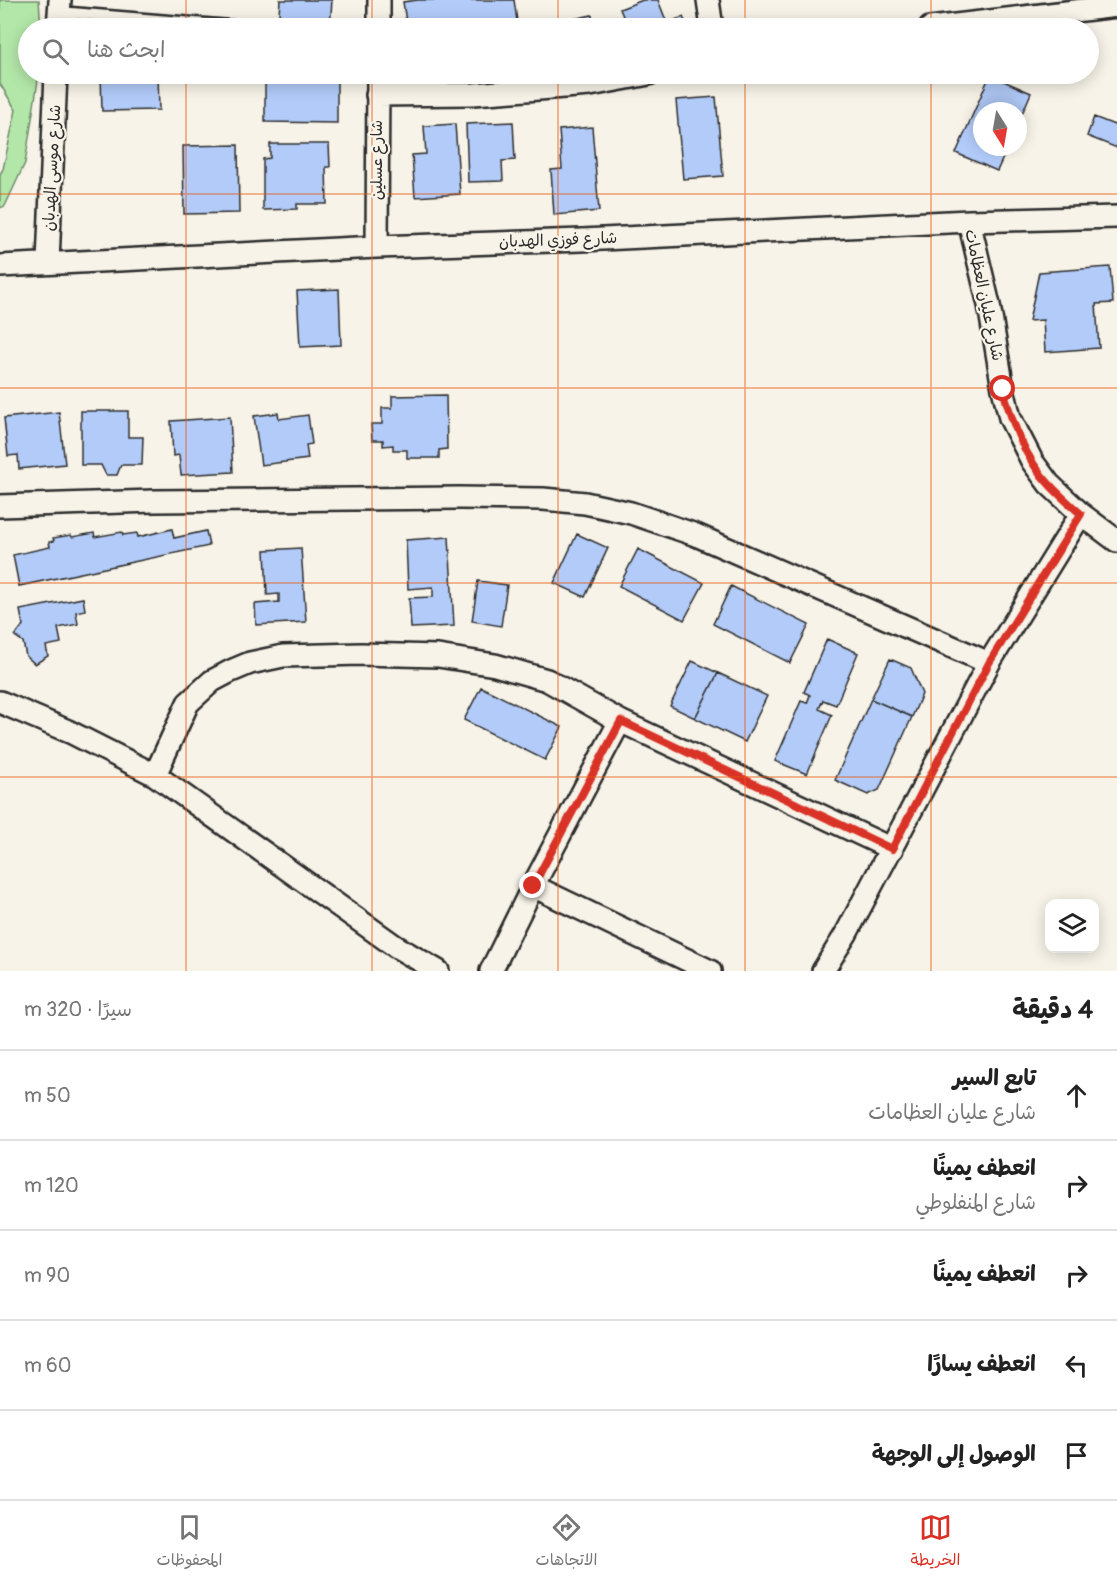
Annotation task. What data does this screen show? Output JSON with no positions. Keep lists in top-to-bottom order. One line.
{"streets":{"street":["شارع عسلين","شارع موسى الهدبان","شارع فوزي الهدبان","شارع عليان العظامات"]},"crossings":[["شارع عسلين","شارع فوزي الهدبان"],["شارع موسى الهدبان","شارع فوزي الهدبان"],["شارع فوزي الهدبان","شارع عليان العظامات"]],"north":"bottom","page":{"search":"ابحث هنا","heading":["4 دقيقة","سيرًا · 320 m"],"list":[["تابع السير","شارع عليان العظامات","50 m"],["انعطف يمينًا","شارع المنفلوطي","120 m"],["انعطف يمينًا","90 m"],["انعطف يسارًا","60 m"],"الوصول إلى الوجهة"],"nav":["الخريطة","الاتجاهات","المحفوظات"]}}
